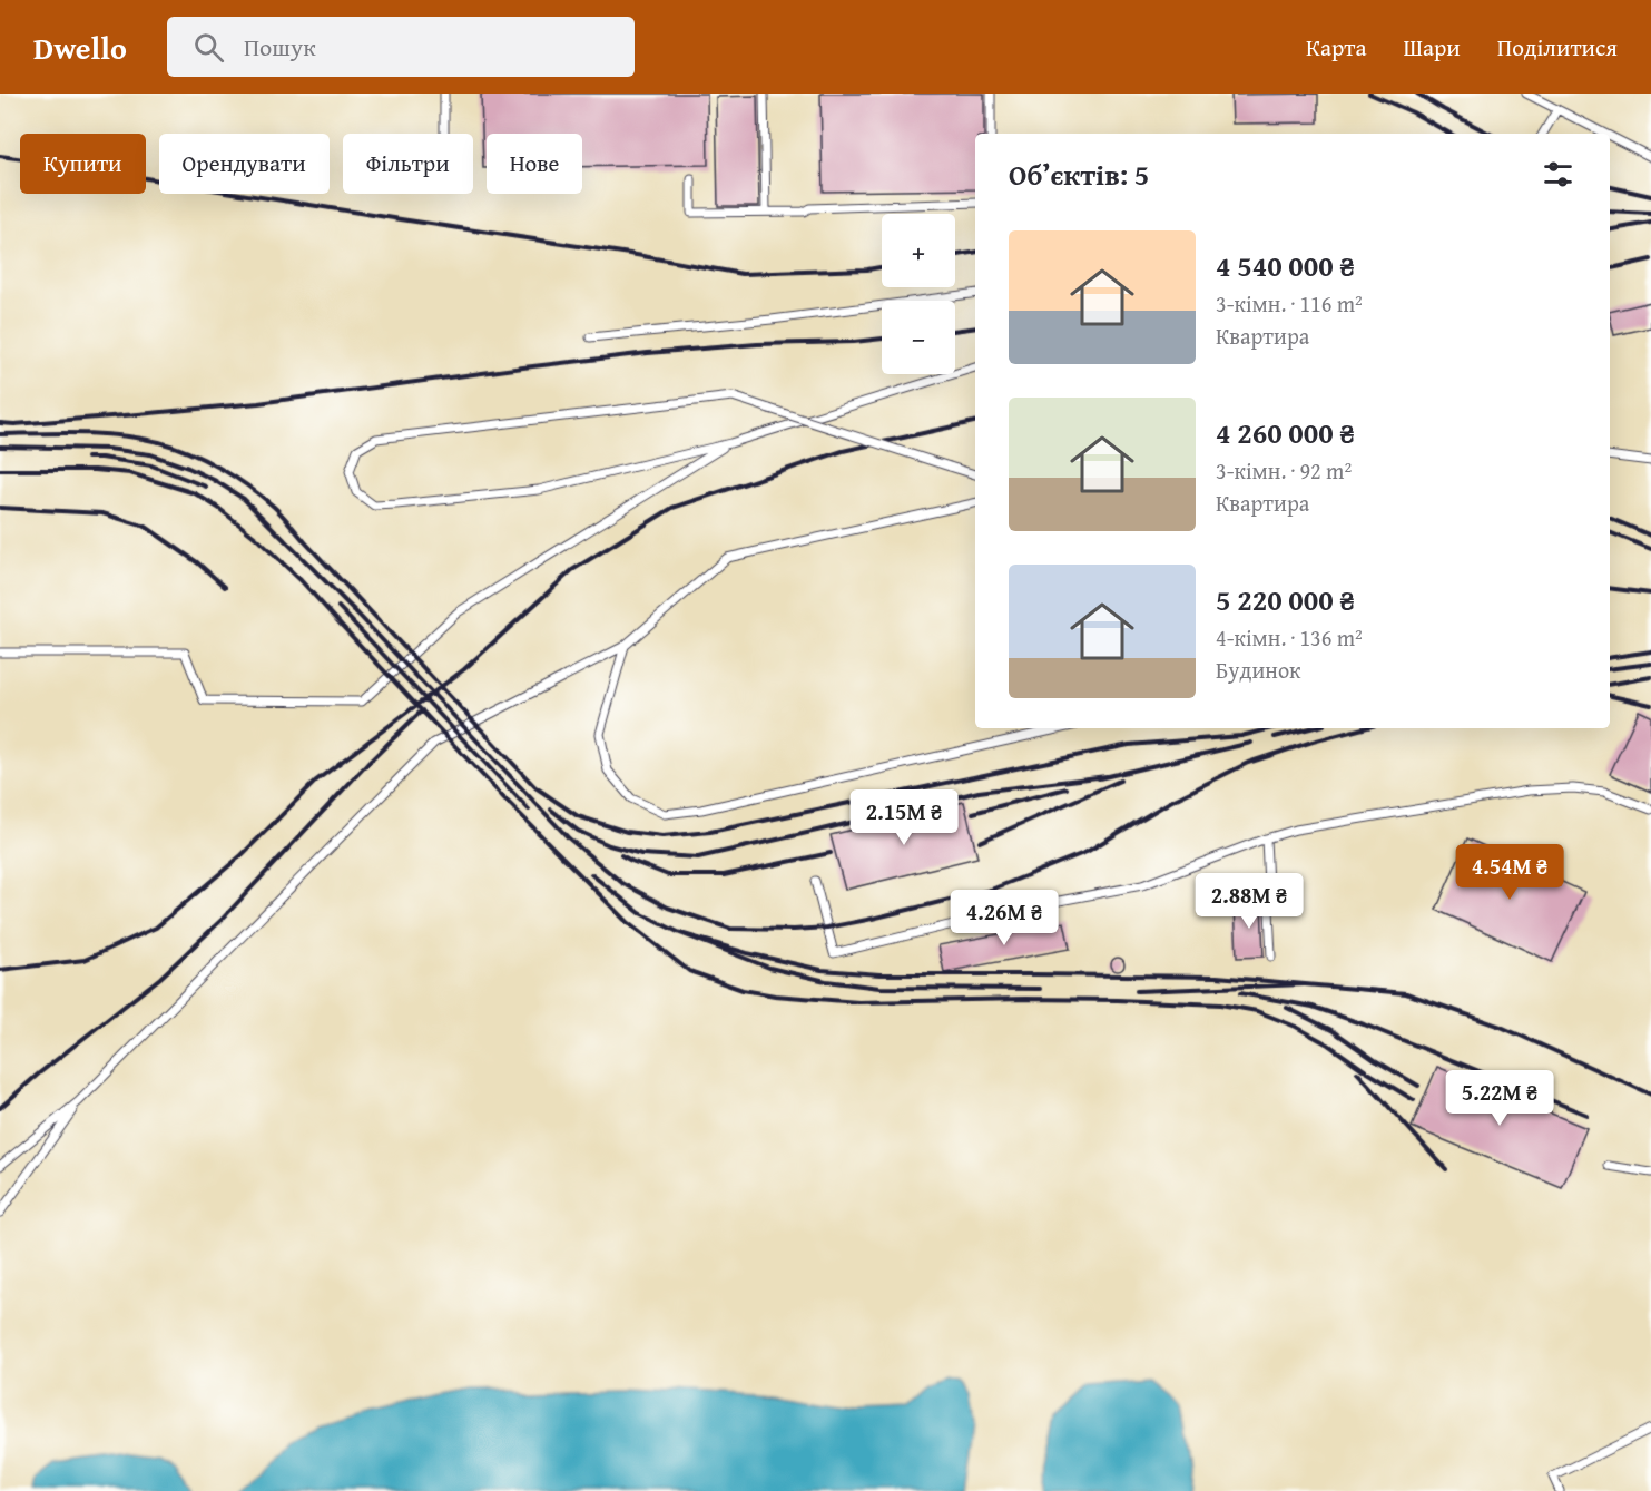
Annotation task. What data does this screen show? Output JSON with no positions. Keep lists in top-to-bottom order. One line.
{"page":{"header":"Dwello","search":"Пошук","nav":["Карта","Шари","Поділитися"],"chip":["Купити","Орендувати","Фільтри","Нове"],"heading":"Об’єктів: 5","map_buttons":["+","−"],"list":[{"name":"4 540 000 ₴","note":"3-кімн. · 116 m² · Квартира"},{"name":"4 260 000 ₴","note":"3-кімн. · 92 m² · Квартира"},{"name":"5 220 000 ₴","note":"4-кімн. · 136 m² · Будинок"}],"price":["2.15M ₴","4.54M ₴","2.88M ₴","4.26M ₴","5.22M ₴"]}}
